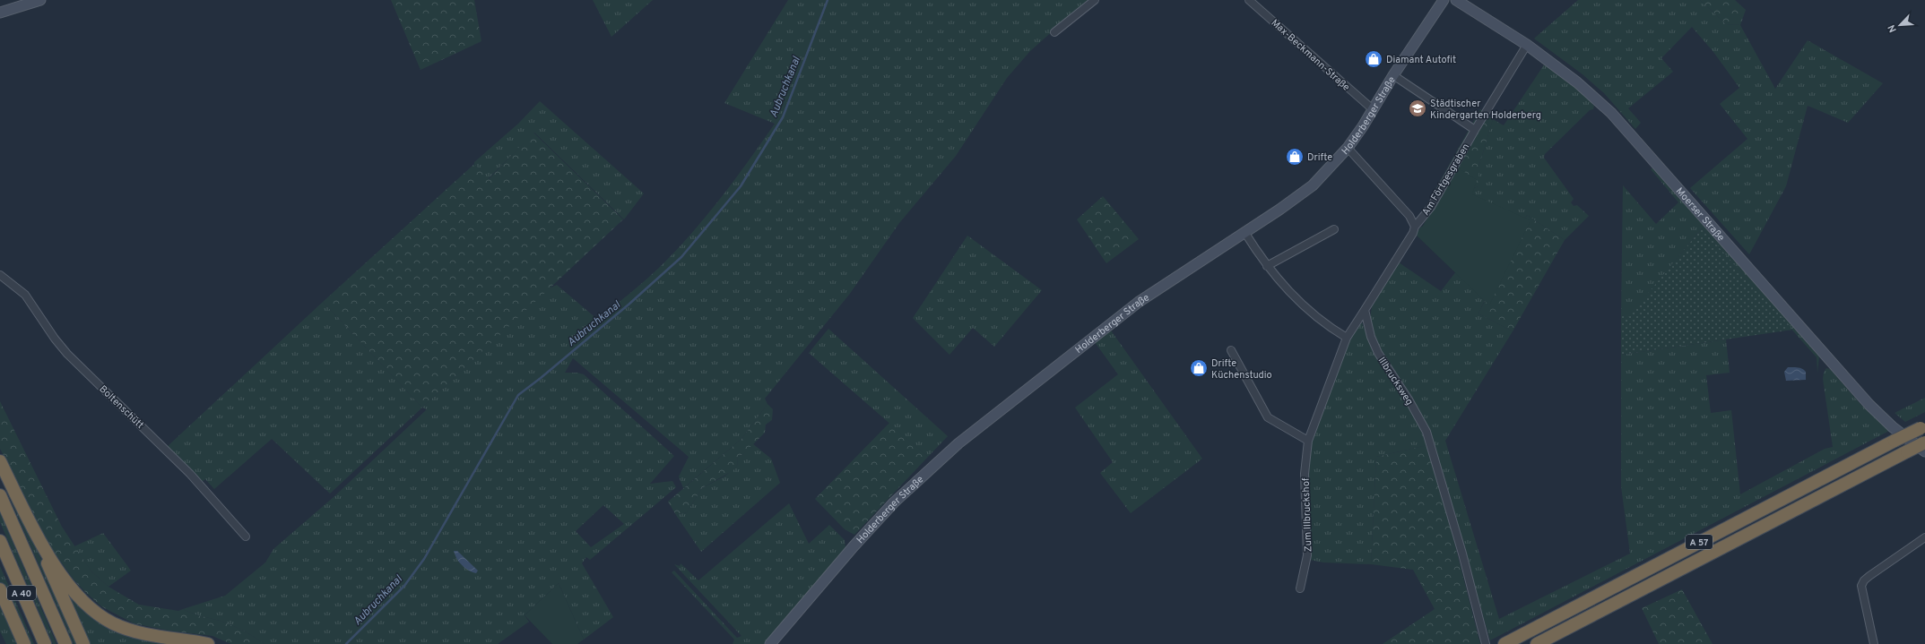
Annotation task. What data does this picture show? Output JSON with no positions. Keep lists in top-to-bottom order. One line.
{"streets":{"highway":["A 57","A 40"],"main road":["Holderberger Straße","Moerser Straße"],"street":["Max-Beckmann-Straße","Am Förtgesgraben","Illbrucksweg","Boltenschütt","Zum Illbruckshof"]},"crossings":[["Max-Beckmann-Straße","Holderberger Straße"],["Am Förtgesgraben","Moerser Straße"],["Illbrucksweg","Zum Illbruckshof"]],"water":["Aubruchkanal"],"places":{"shop":["Diamant Autofit","Drifte","Drifte Küchenstudio"],"school or university":["Städtischer Kindergarten Holderberg"]},"north":"bottom left"}
